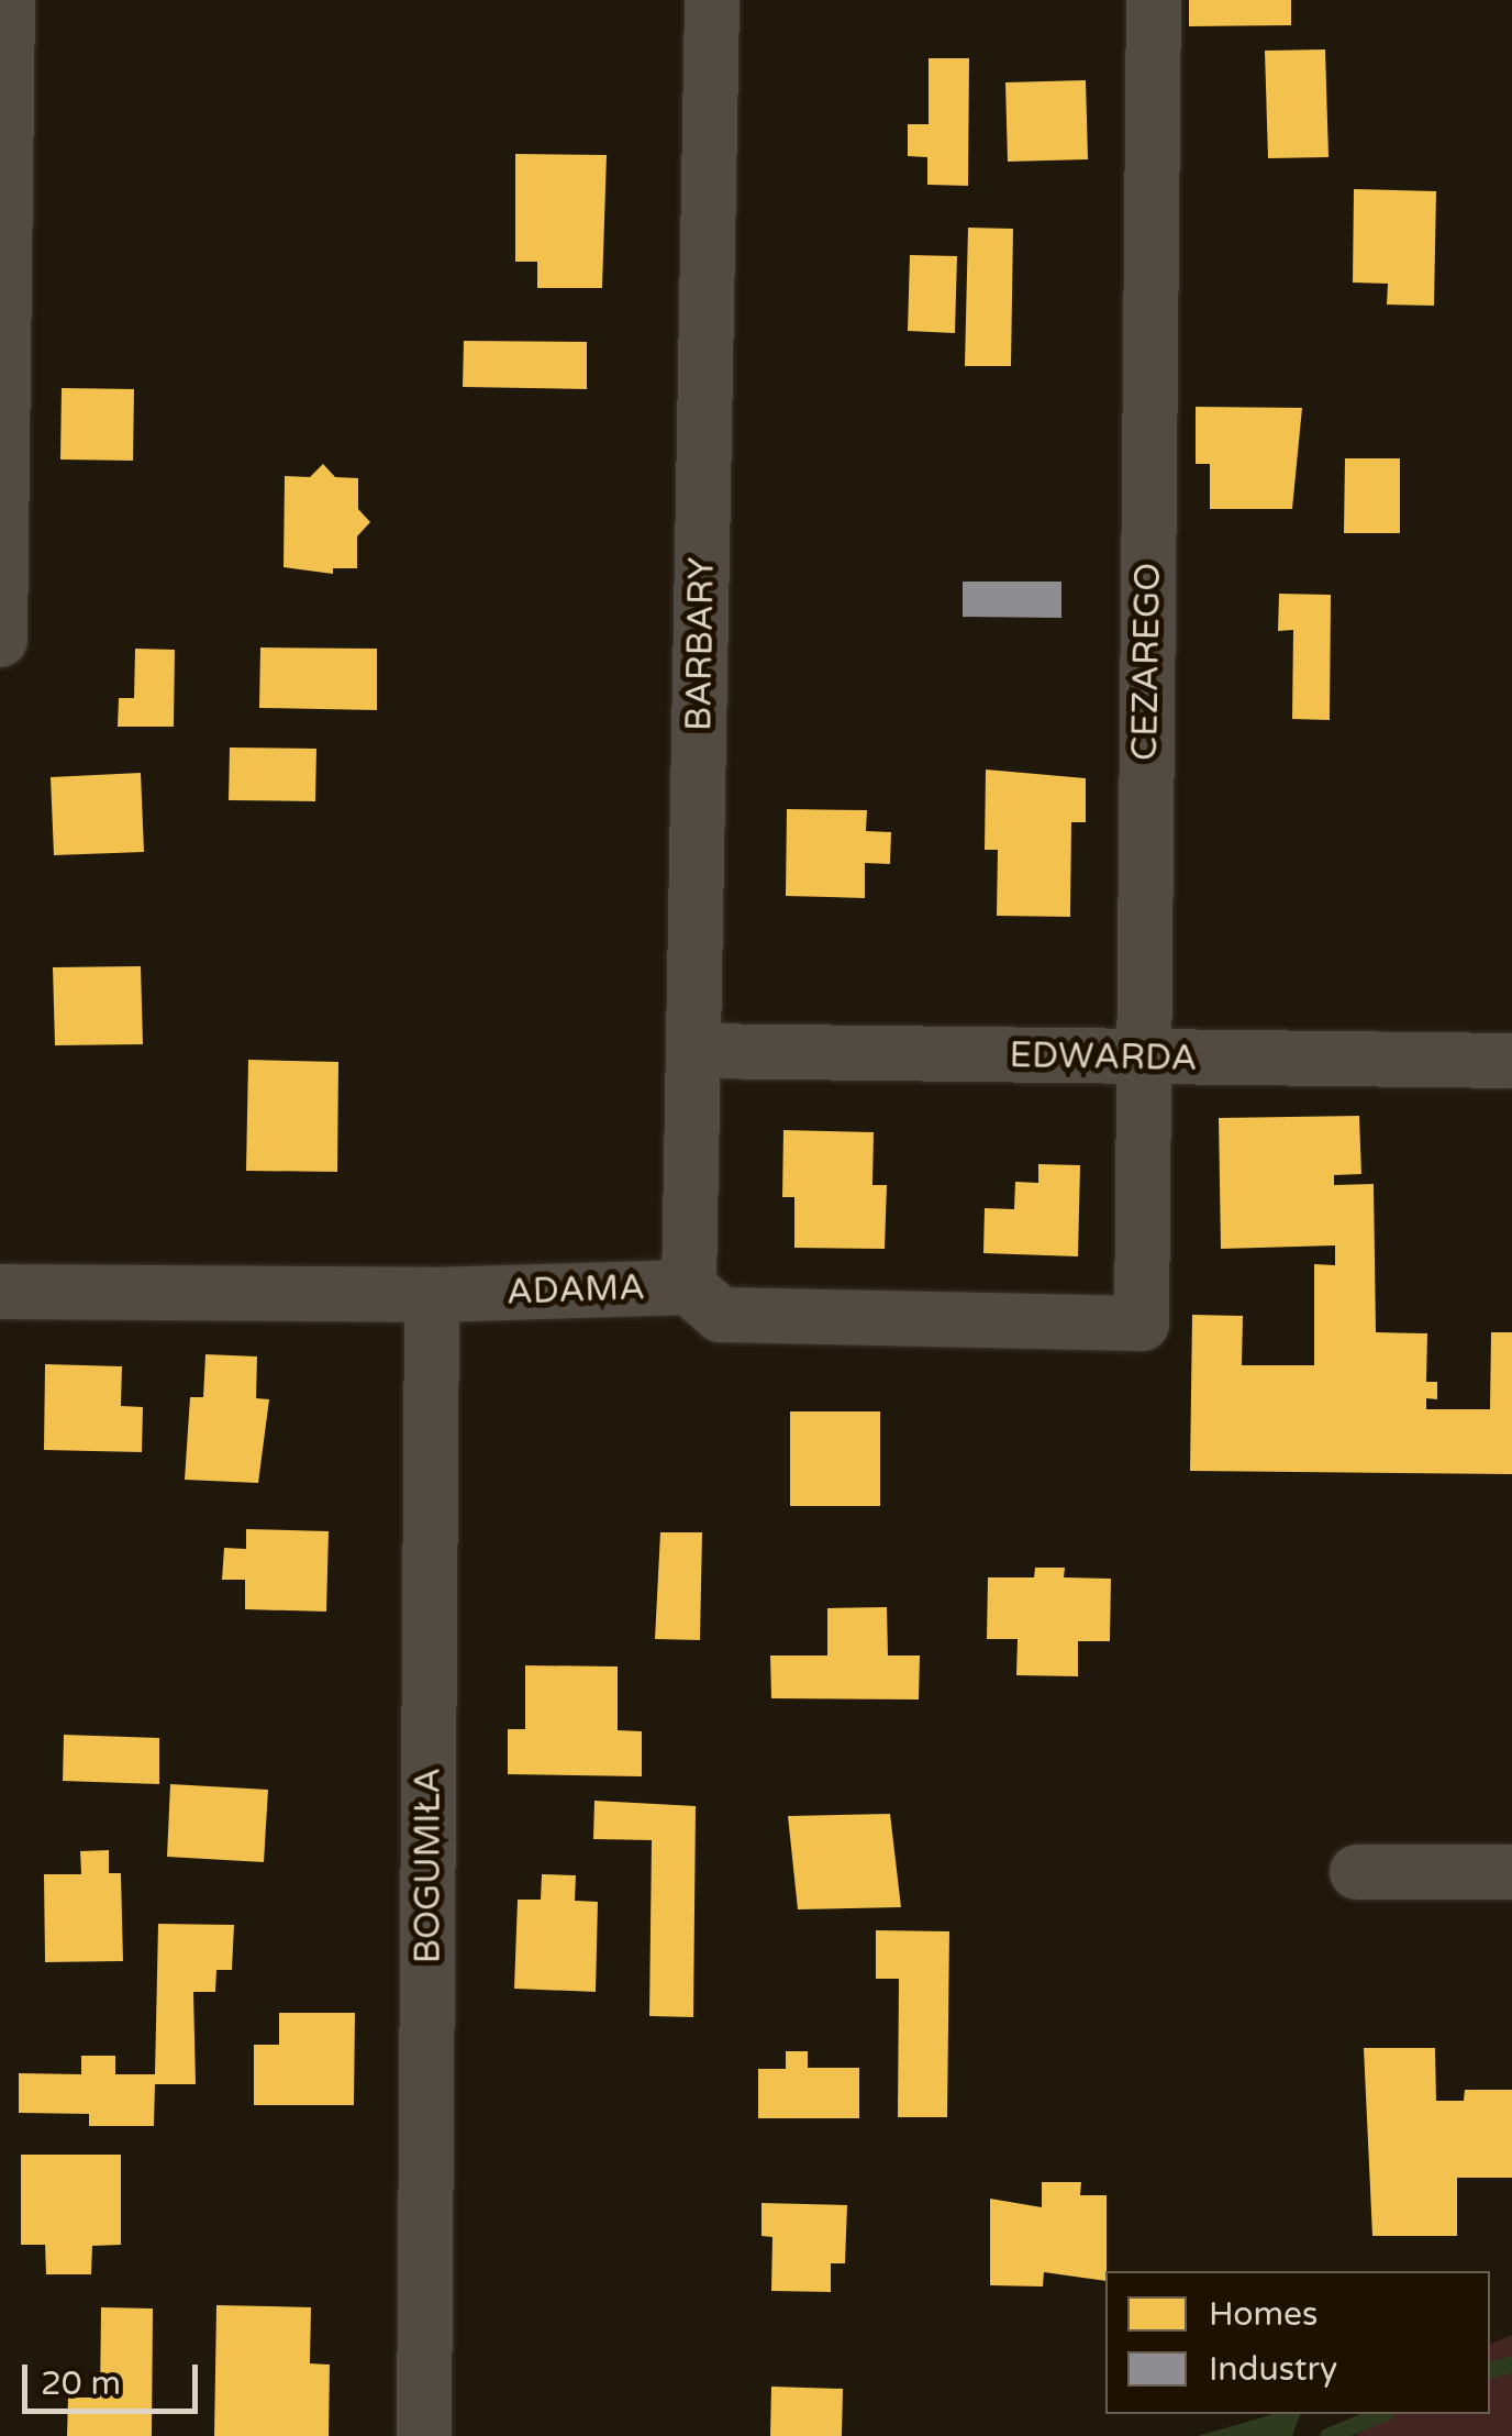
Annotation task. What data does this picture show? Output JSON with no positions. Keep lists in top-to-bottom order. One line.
{"streets":{"street":["BARBARY","CEZAREGO","EDWARDA","ADAMA","BOGUMIŁA"]},"crossings":[["BARBARY","EDWARDA"],["BARBARY","ADAMA"],["CEZAREGO","EDWARDA"],["CEZAREGO","ADAMA"],["ADAMA","BOGUMIŁA"]],"legend":["Homes","Industry"],"scale_bar":"20 m"}
